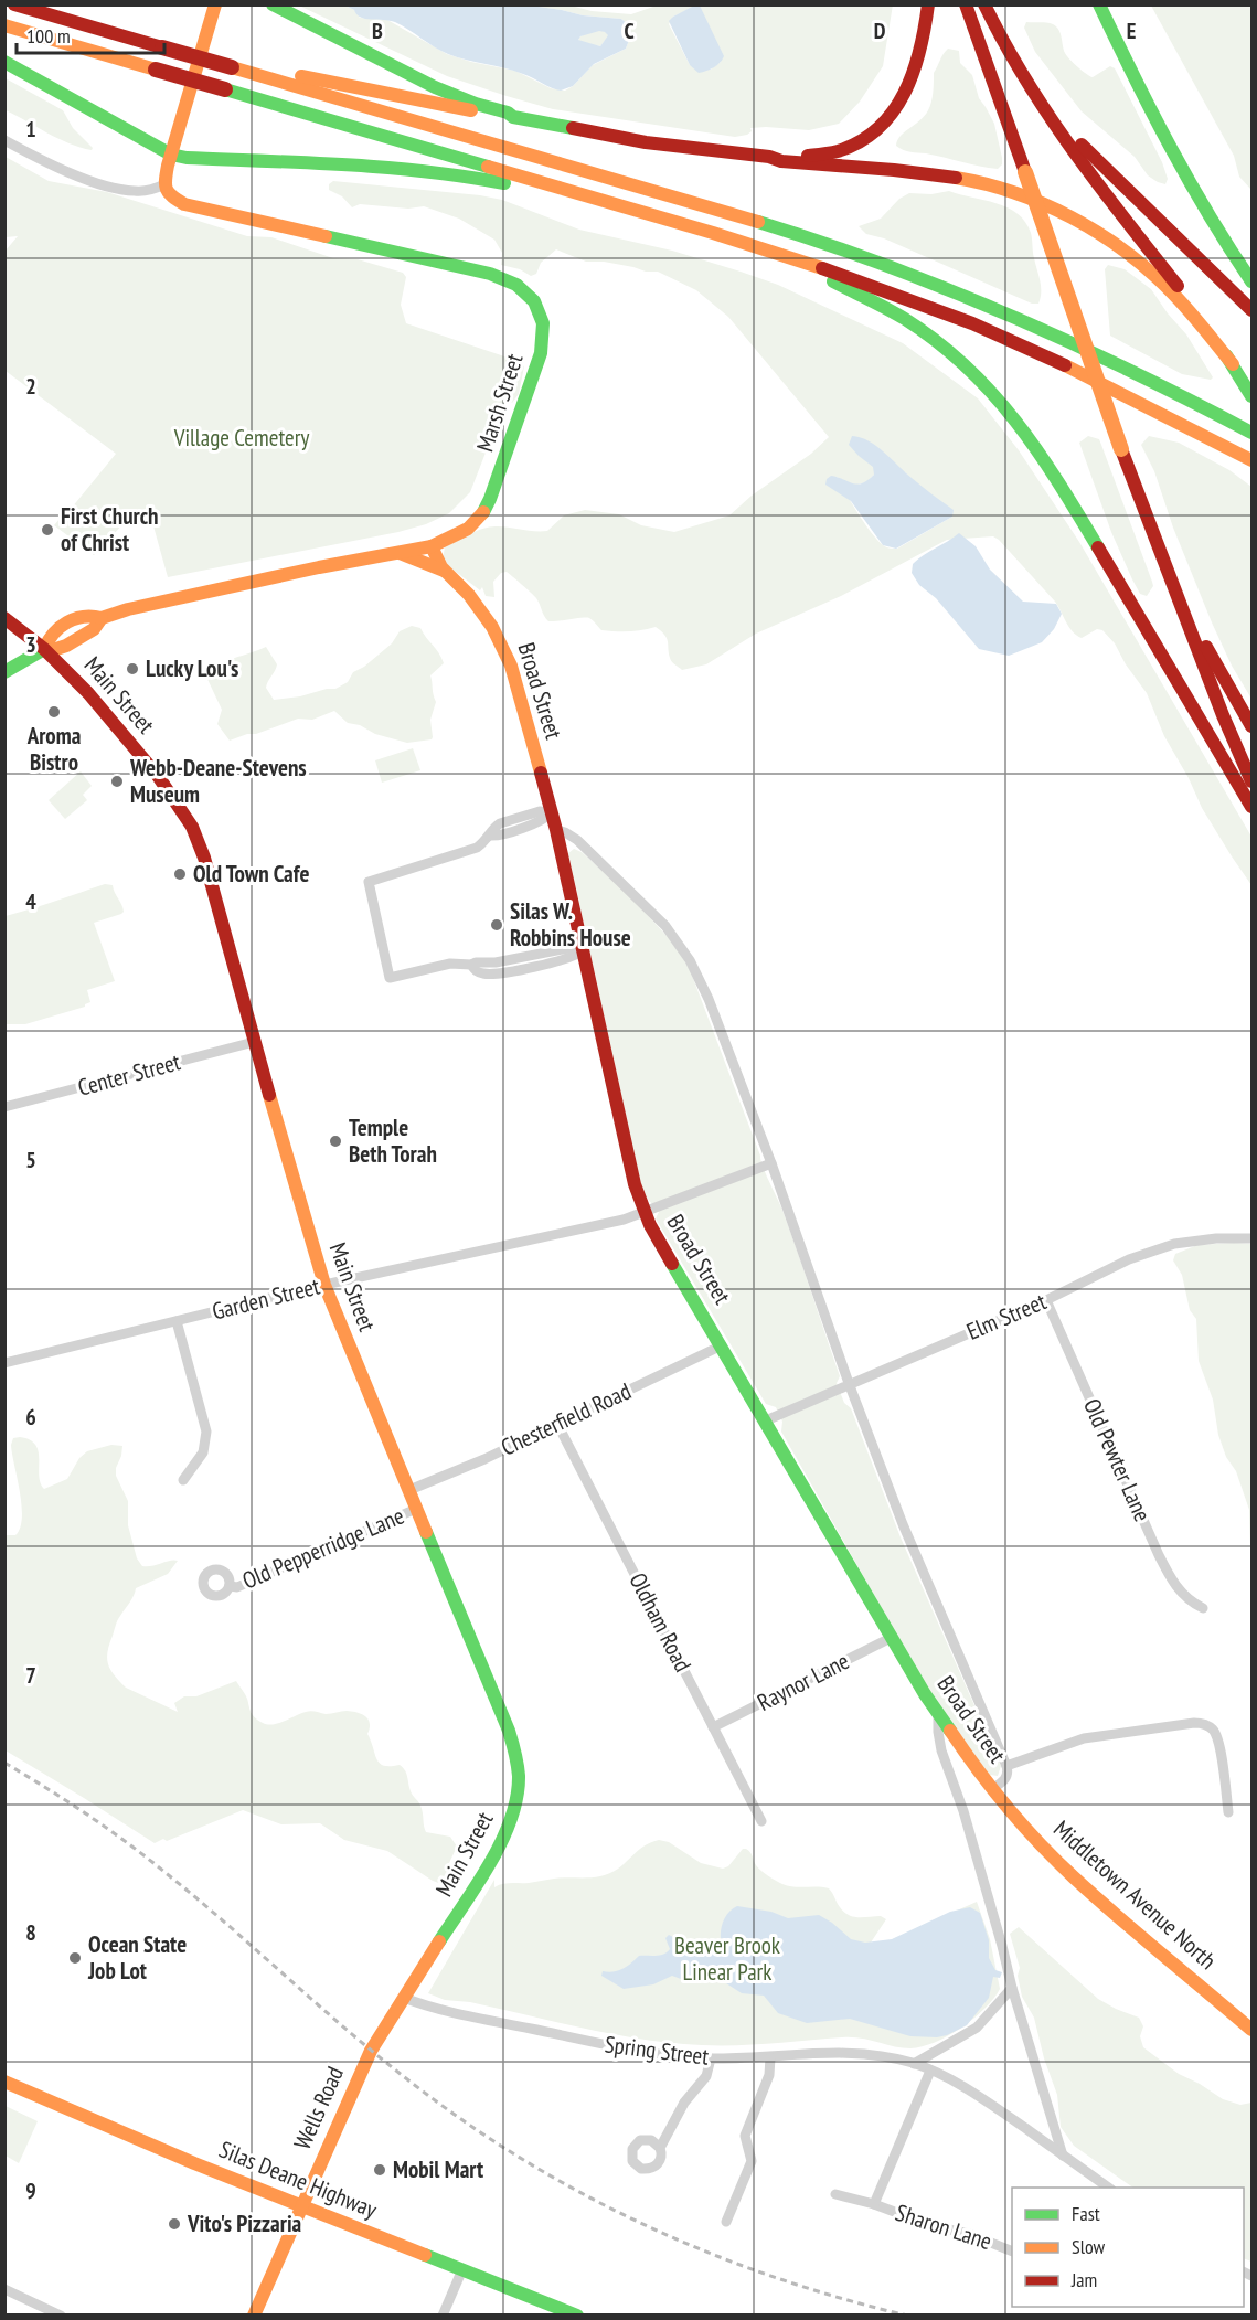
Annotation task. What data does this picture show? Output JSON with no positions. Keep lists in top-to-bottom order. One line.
{"streets":{"main road":["Marsh Street","Broad Street","Main Street","Middletown Avenue North","Wells Road","Silas Deane Highway"],"street":["Center Street","Garden Street","Elm Street","Chesterfield Road","Old Pewter Lane","Old Pepperridge Lane","Oldham Road","Raynor Lane","Spring Street","Sharon Lane"]},"crossings":[["Marsh Street","Broad Street"],["Marsh Street","Main Street"],["Broad Street","Garden Street"],["Broad Street","Elm Street"],["Broad Street","Chesterfield Road"],["Broad Street","Raynor Lane"],["Broad Street","Middletown Avenue North"],["Main Street","Center Street"],["Main Street","Garden Street"],["Main Street","Chesterfield Road"],["Main Street","Old Pepperridge Lane"],["Main Street","Spring Street"],["Main Street","Wells Road"],["Elm Street","Old Pewter Lane"],["Chesterfield Road","Oldham Road"],["Oldham Road","Raynor Lane"],["Spring Street","Wells Road"],["Spring Street","Sharon Lane"],["Wells Road","Silas Deane Highway"]],"parks":["Village Cemetery","Beaver Brook Linear Park"],"places":["First Church of Christ","Lucky Lou's","Aroma Bistro","Webb-Deane-Stevens Museum","Old Town Cafe","Silas W. Robbins House","Temple Beth Torah","Ocean State Job Lot","Mobil Mart","Vito's Pizzaria"],"legend":["Fast","Slow","Jam"],"scale_bar":"100 m","grid":{"columns":["B","C","D","E"],"rows":["1","2","3","4","5","6","7","8","9"]}}
